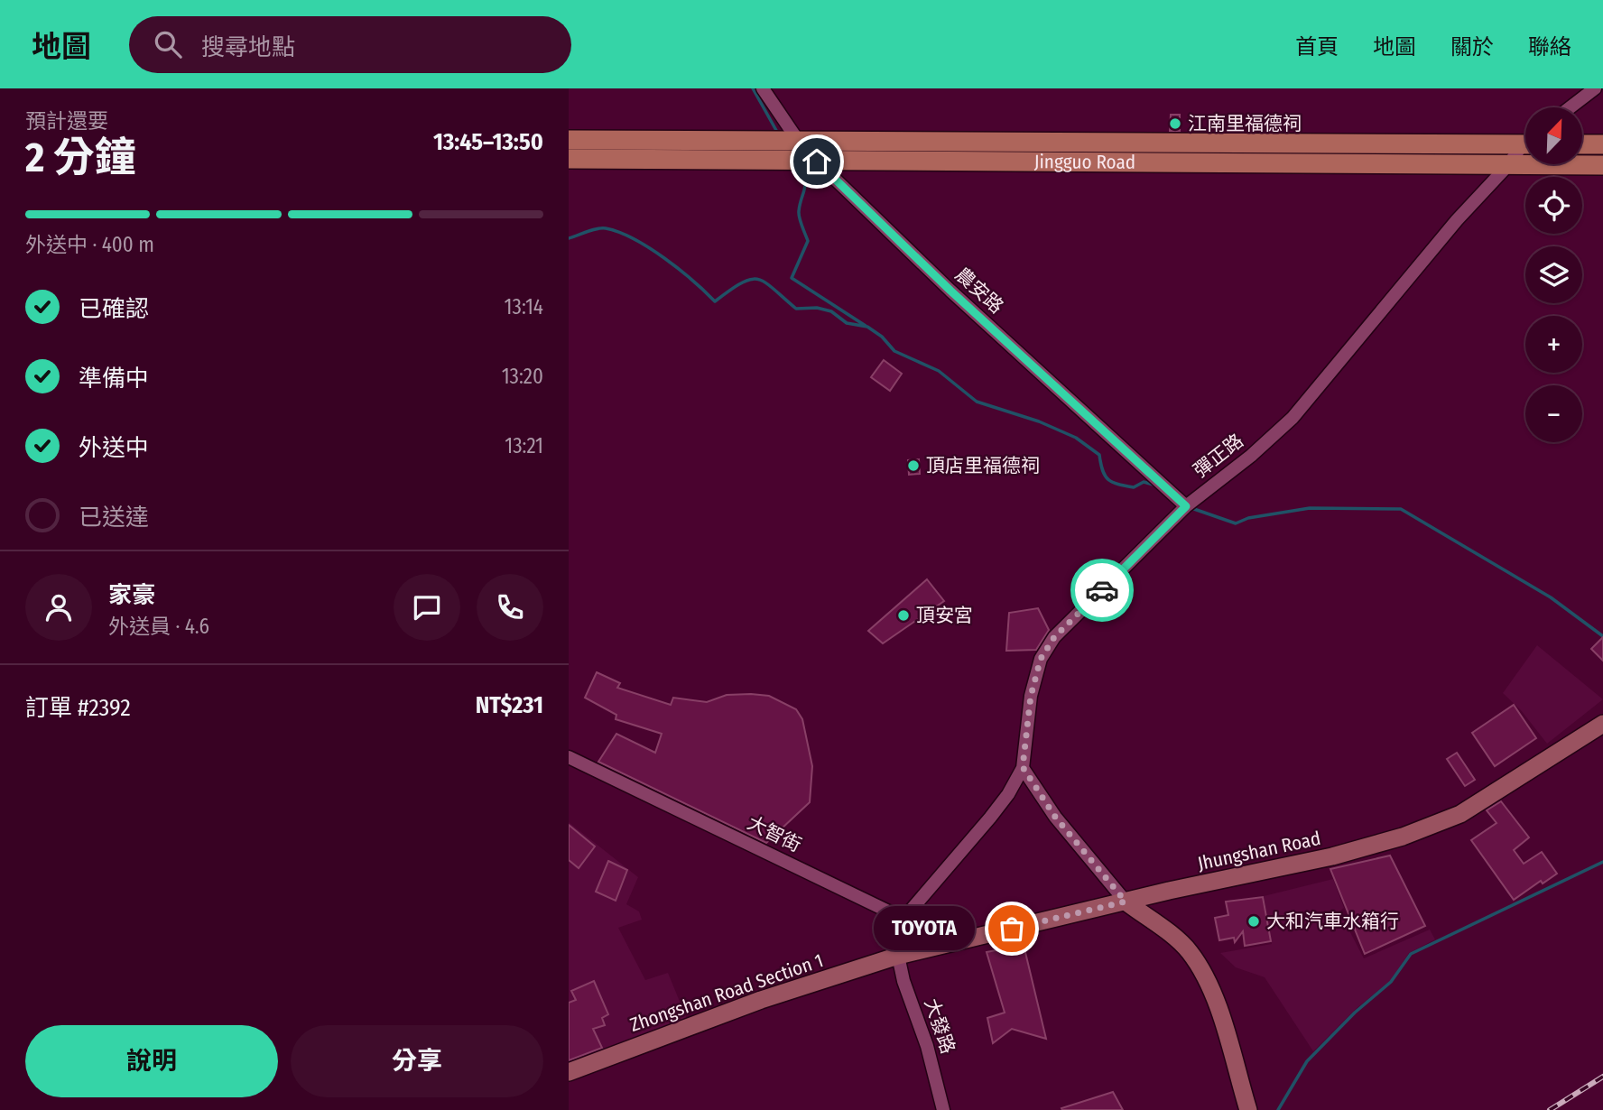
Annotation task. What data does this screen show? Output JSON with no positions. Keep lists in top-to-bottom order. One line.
{"streets":{"main road":["Jingguo Road"],"street":["農安路","彈正路","大智街","Jhungshan Road","Zhongshan Road Section 1","大發路"]},"crossings":[["Jingguo Road","農安路"],["Jingguo Road","彈正路"],["農安路","彈正路"],["彈正路","大智街"],["大智街","Jhungshan Road"],["Jhungshan Road","Zhongshan Road Section 1"],["Jhungshan Road","大發路"],["Zhongshan Road Section 1","大發路"]],"places":["江南里福德祠","頂店里福德祠","頂安宮","大和汽車水箱行","TOYOTA"],"north":"top right","page":{"header":"地圖","search":"搜尋地點","nav":["首頁","地圖","關於","聯絡"],"heading":["2 分鐘","預計還要","13:45–13:50"],"panel":["家豪","外送員 · 4.6","訂單 #2392","NT$231"],"map_buttons":["+","−"],"bar":"外送中 · 400 m","list":[["已確認","13:14"],["準備中","13:20"],["外送中","13:21"],"已送達"],"bubble":"TOYOTA","buttons":["說明","分享"]}}
